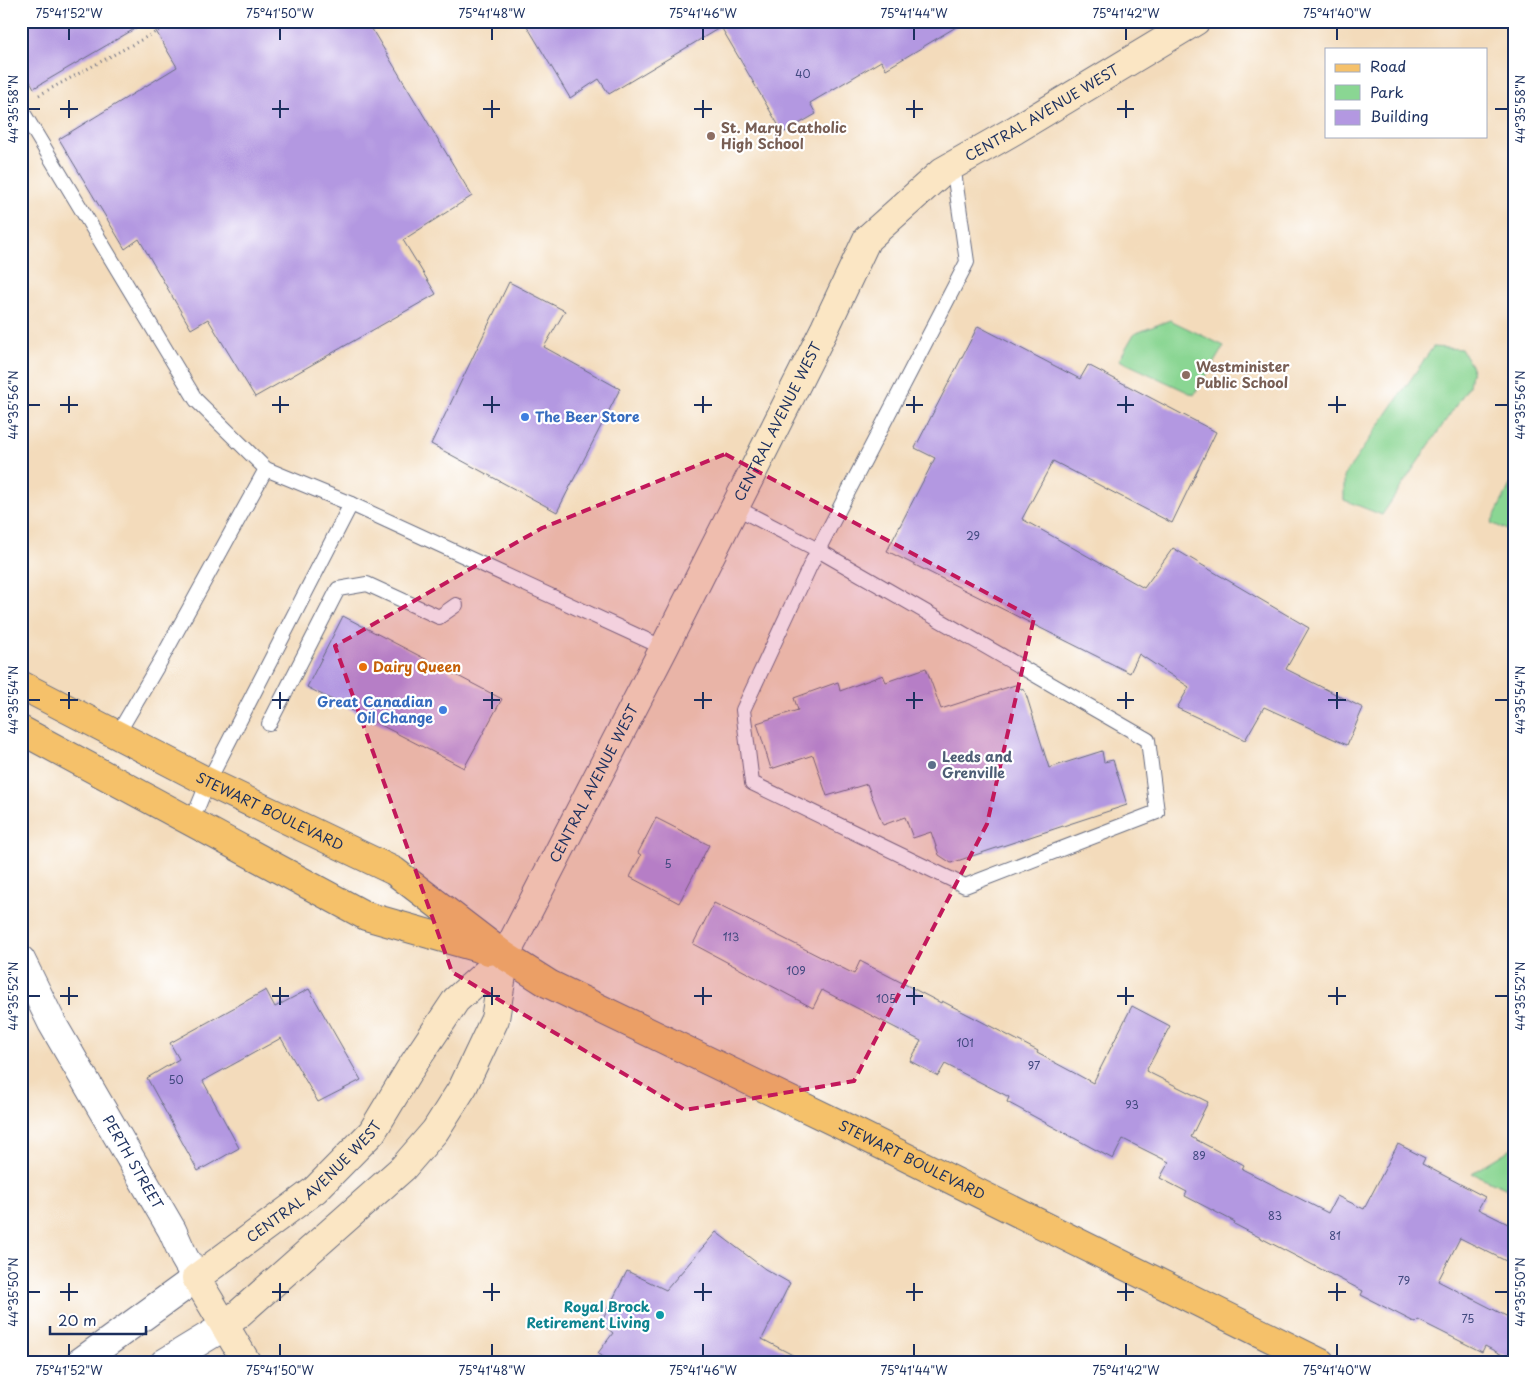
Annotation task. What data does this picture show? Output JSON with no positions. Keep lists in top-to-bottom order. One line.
{"streets":{"main road":["STEWART BOULEVARD"],"street":["CENTRAL AVENUE WEST","PERTH STREET"]},"crossings":[["CENTRAL AVENUE WEST","STEWART BOULEVARD"],["CENTRAL AVENUE WEST","PERTH STREET"]],"places":["St. Mary Catholic High School","Westminister Public School","The Beer Store","Dairy Queen","Great Canadian Oil Change","Leeds and Grenville","Royal Brock Retirement Living"],"house_numbers":["40","29","5","113","109","105","101","97","50","93","89","83","81","79","75"],"legend":["Road","Park","Building"],"scale_bar":"20 m","coordinates":["75°41'52\"W","75°41'50\"W","75°41'48\"W","75°41'46\"W","75°41'44\"W","75°41'42\"W","75°41'40\"W","44°35'58\"N","44°35'56\"N","44°35'54\"N","44°35'52\"N","44°35'50\"N"]}
